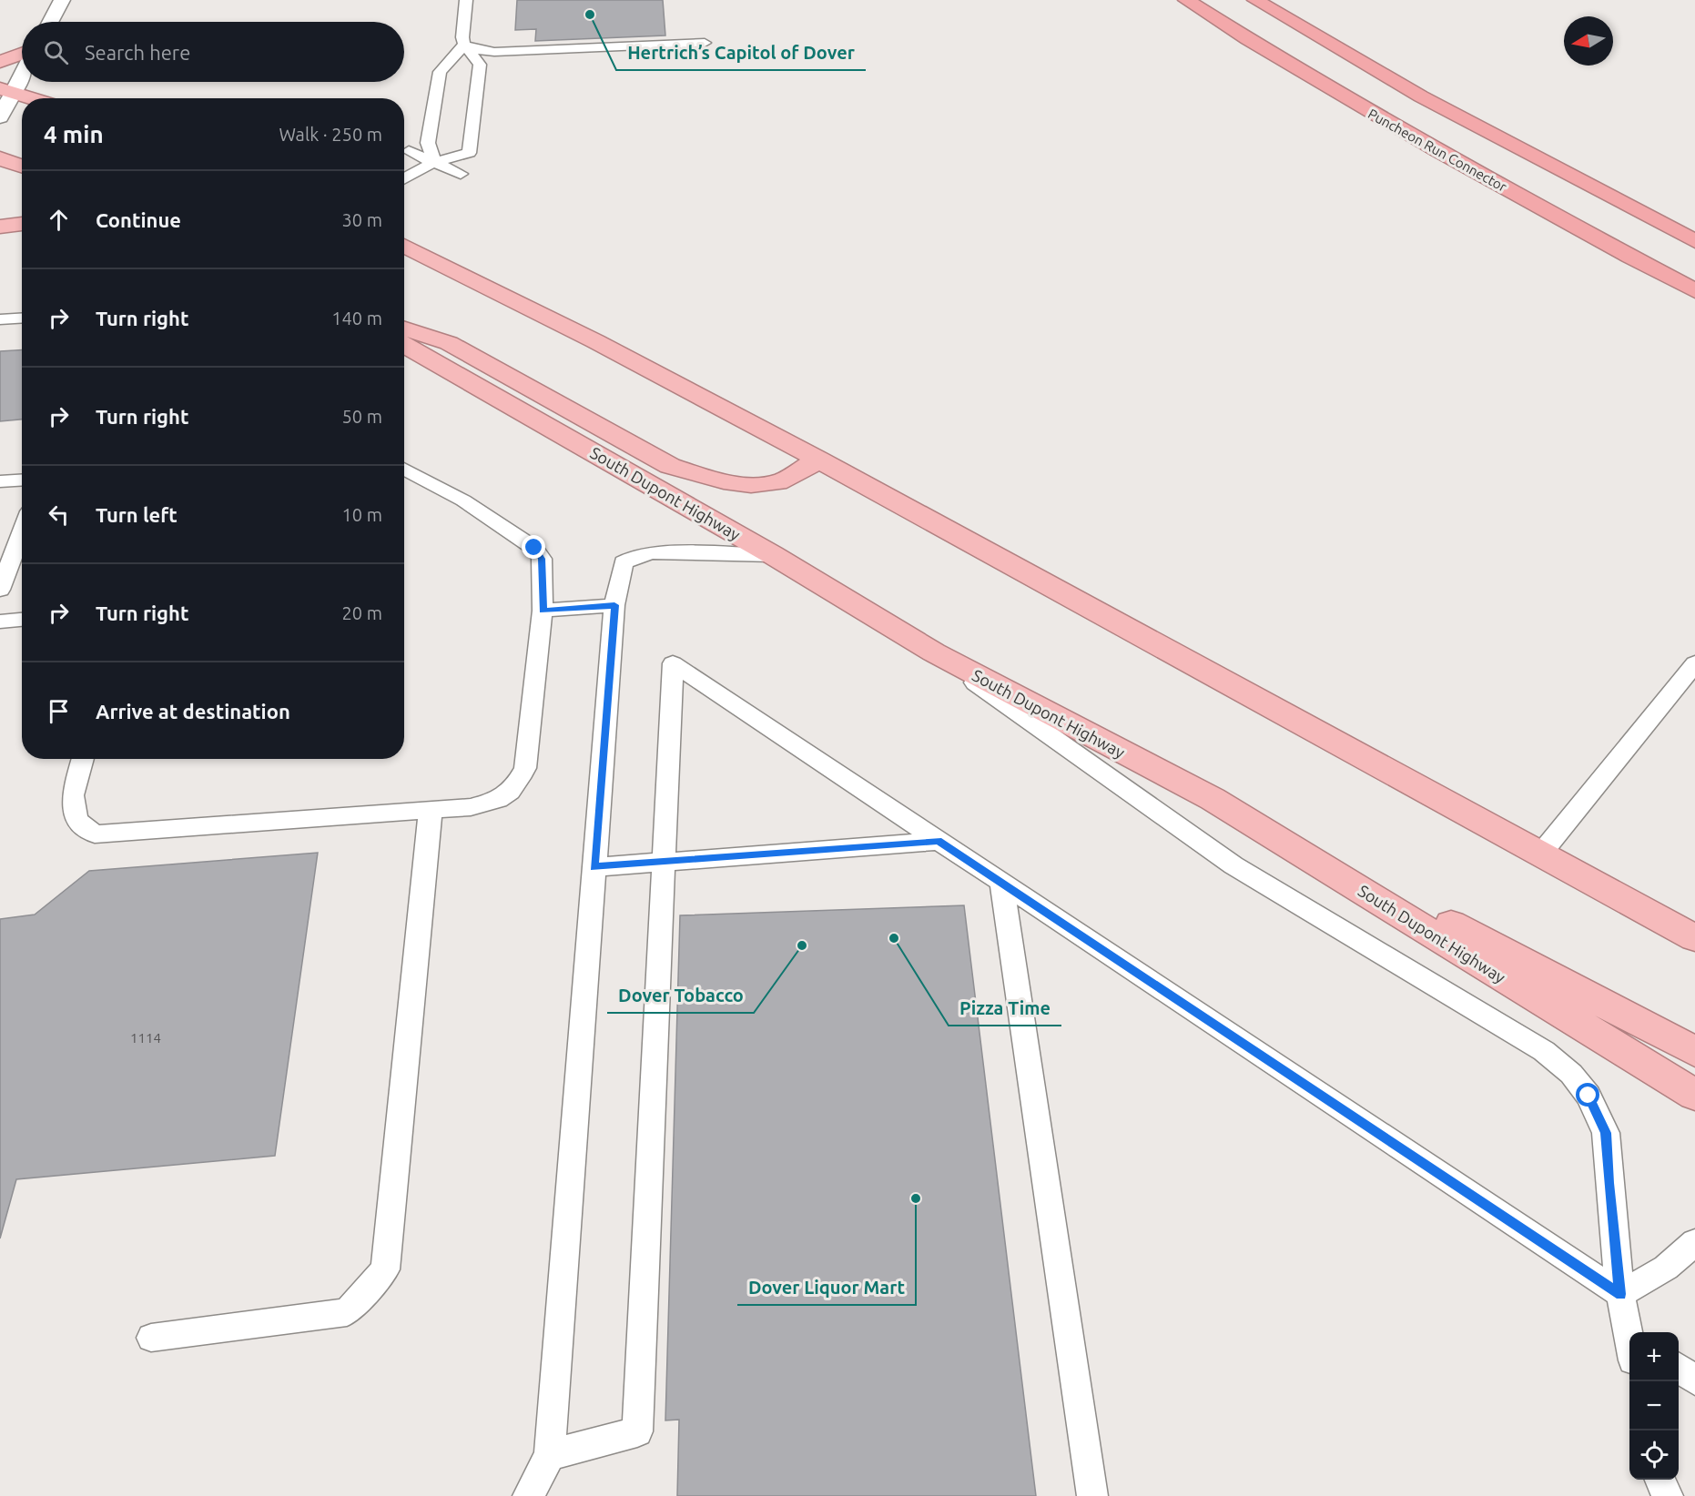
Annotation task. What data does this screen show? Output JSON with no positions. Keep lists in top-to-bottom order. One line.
{"streets":{"highway":["Puncheon Run Connector","South Dupont Highway"]},"places":["Hertrich’s Capitol of Dover","Pizza Time","Dover Tobacco","Dover Liquor Mart"],"house_numbers":["1114"],"north":"left","page":{"search":"Search here","heading":["4 min","Walk · 250 m"],"list":[["Continue","30 m"],["Turn right","140 m"],["Turn right","50 m"],["Turn left","10 m"],["Turn right","20 m"],"Arrive at destination"],"map_buttons":["+","−"]}}
